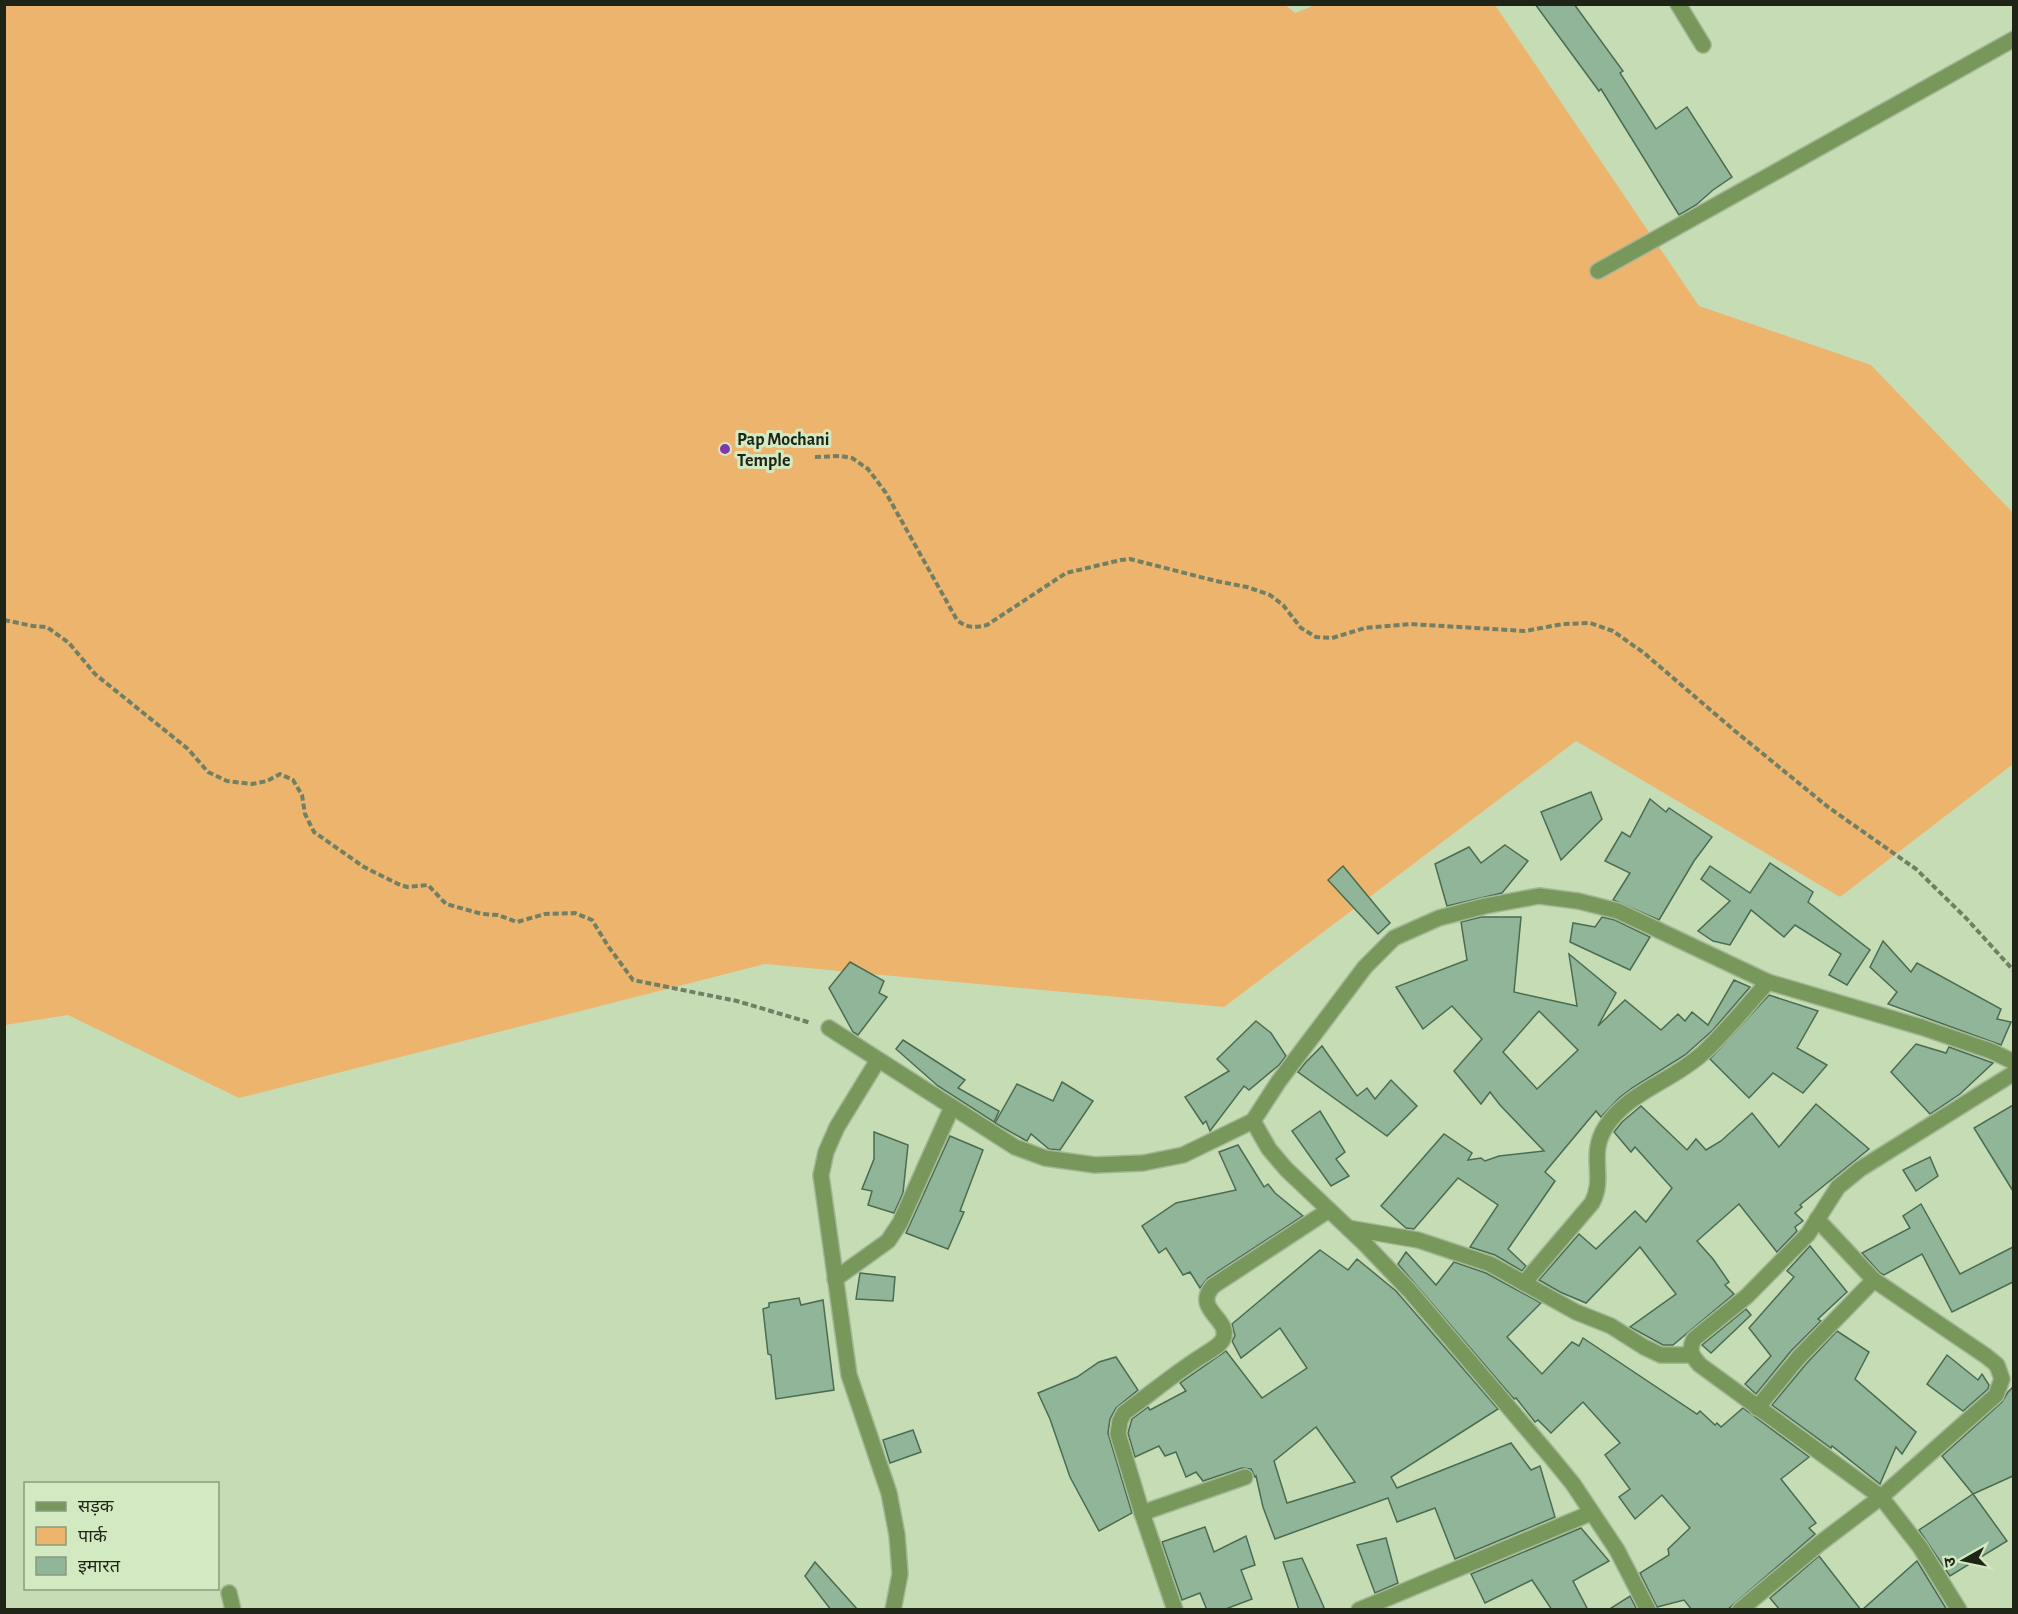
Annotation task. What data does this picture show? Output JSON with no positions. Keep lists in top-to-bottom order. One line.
{"places":["Pap Mochani Temple"],"legend":["सड़क","पार्क","इमारत"],"north":"left"}
